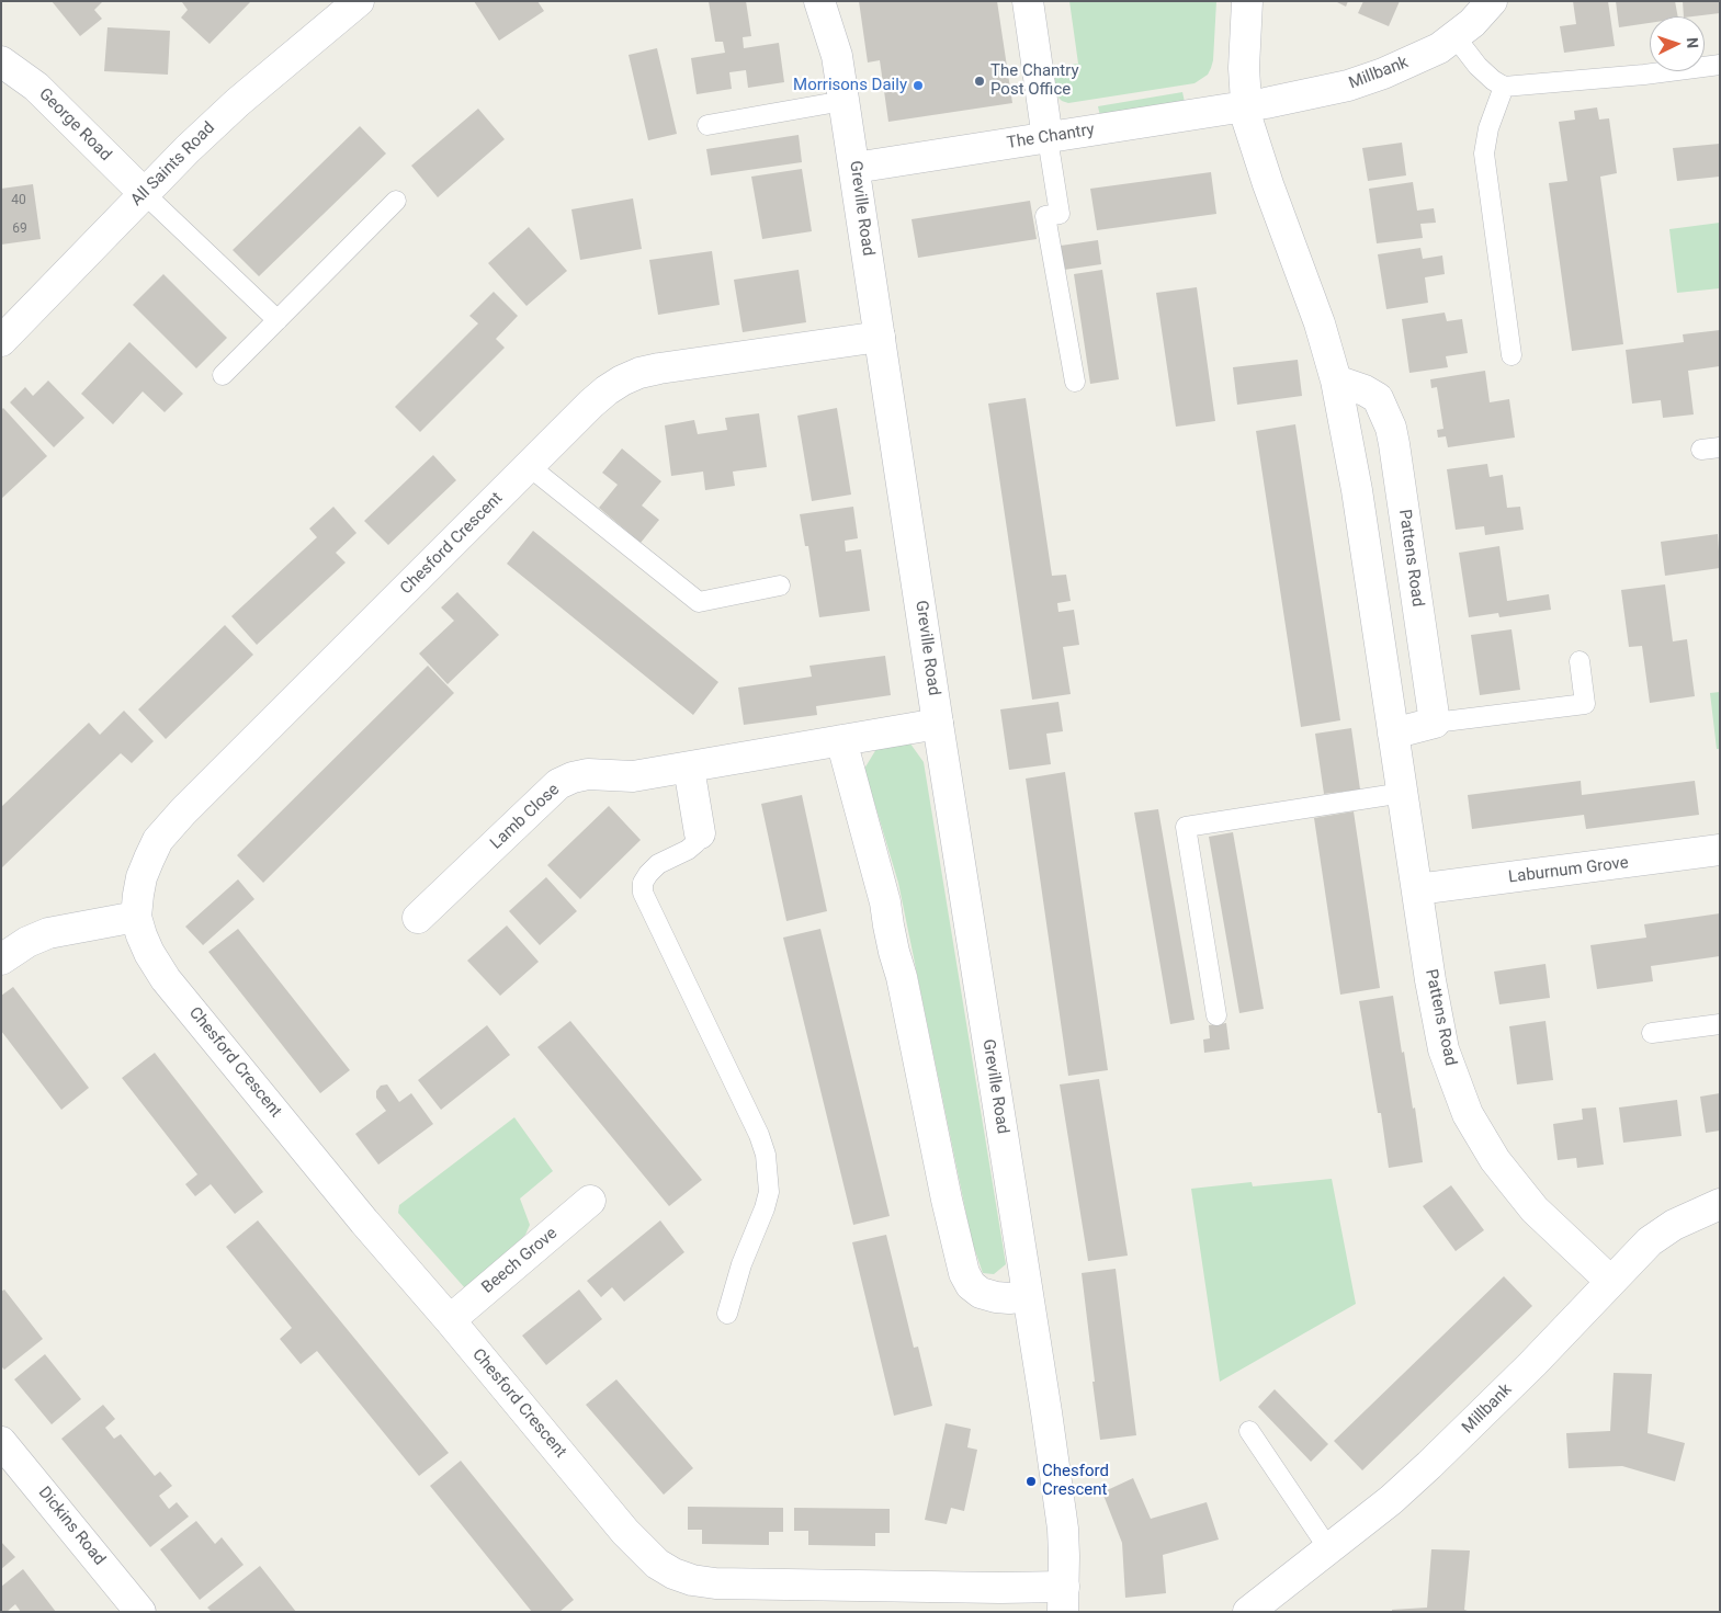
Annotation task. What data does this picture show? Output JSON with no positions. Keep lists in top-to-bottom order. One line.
{"streets":{"street":["Millbank","George Road","The Chantry","All Saints Road","Greville Road","Chesford Crescent","Pattens Road","Lamb Close","Laburnum Grove","Beech Grove","Dickins Road"]},"crossings":[["Millbank","The Chantry"],["Millbank","Pattens Road"],["George Road","All Saints Road"],["The Chantry","Greville Road"],["The Chantry","Pattens Road"],["Greville Road","Chesford Crescent"],["Greville Road","Lamb Close"],["Chesford Crescent","Beech Grove"],["Pattens Road","Laburnum Grove"]],"places":["The Chantry Post Office","Morrisons Daily","Chesford Crescent"],"house_numbers":["40","69"],"north":"right"}
